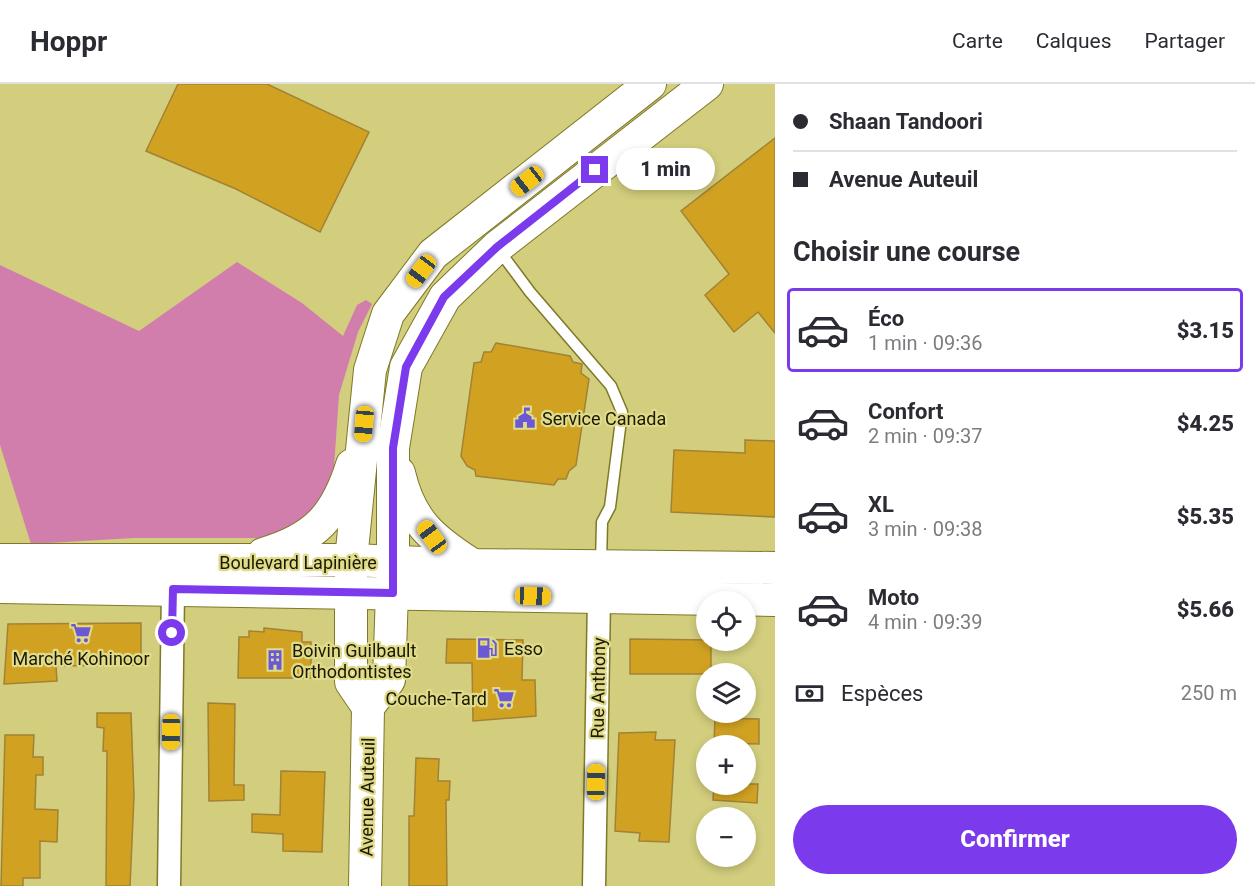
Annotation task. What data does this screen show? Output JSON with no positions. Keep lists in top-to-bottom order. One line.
{"streets":{"main road":["Boulevard Lapinière","Avenue Auteuil"],"street":["Rue Anthony"]},"crossings":[["Boulevard Lapinière","Rue Anthony"]],"places":{"public building":["Service Canada"],"supermarket":["Marché Kohinoor","Couche-Tard"],"fuel station":["Esso"],"building":["Boivin Guilbault Orthodontistes"]},"page":{"header":"Hoppr","nav":["Carte","Calques","Partager"],"banner":["Shaan Tandoori","Avenue Auteuil"],"bubble":"1 min","heading":"Choisir une course","list":[{"name":"Éco","note":"1 min · 09:36","value":"$3.15"},{"name":"Confort","note":"2 min · 09:37","value":"$4.25"},{"name":"XL","note":"3 min · 09:38","value":"$5.35"},{"name":"Moto","note":"4 min · 09:39","value":"$5.66"}],"map_buttons":["+","−"],"pay":["Espèces","250 m"],"buttons":"Confirmer"}}
